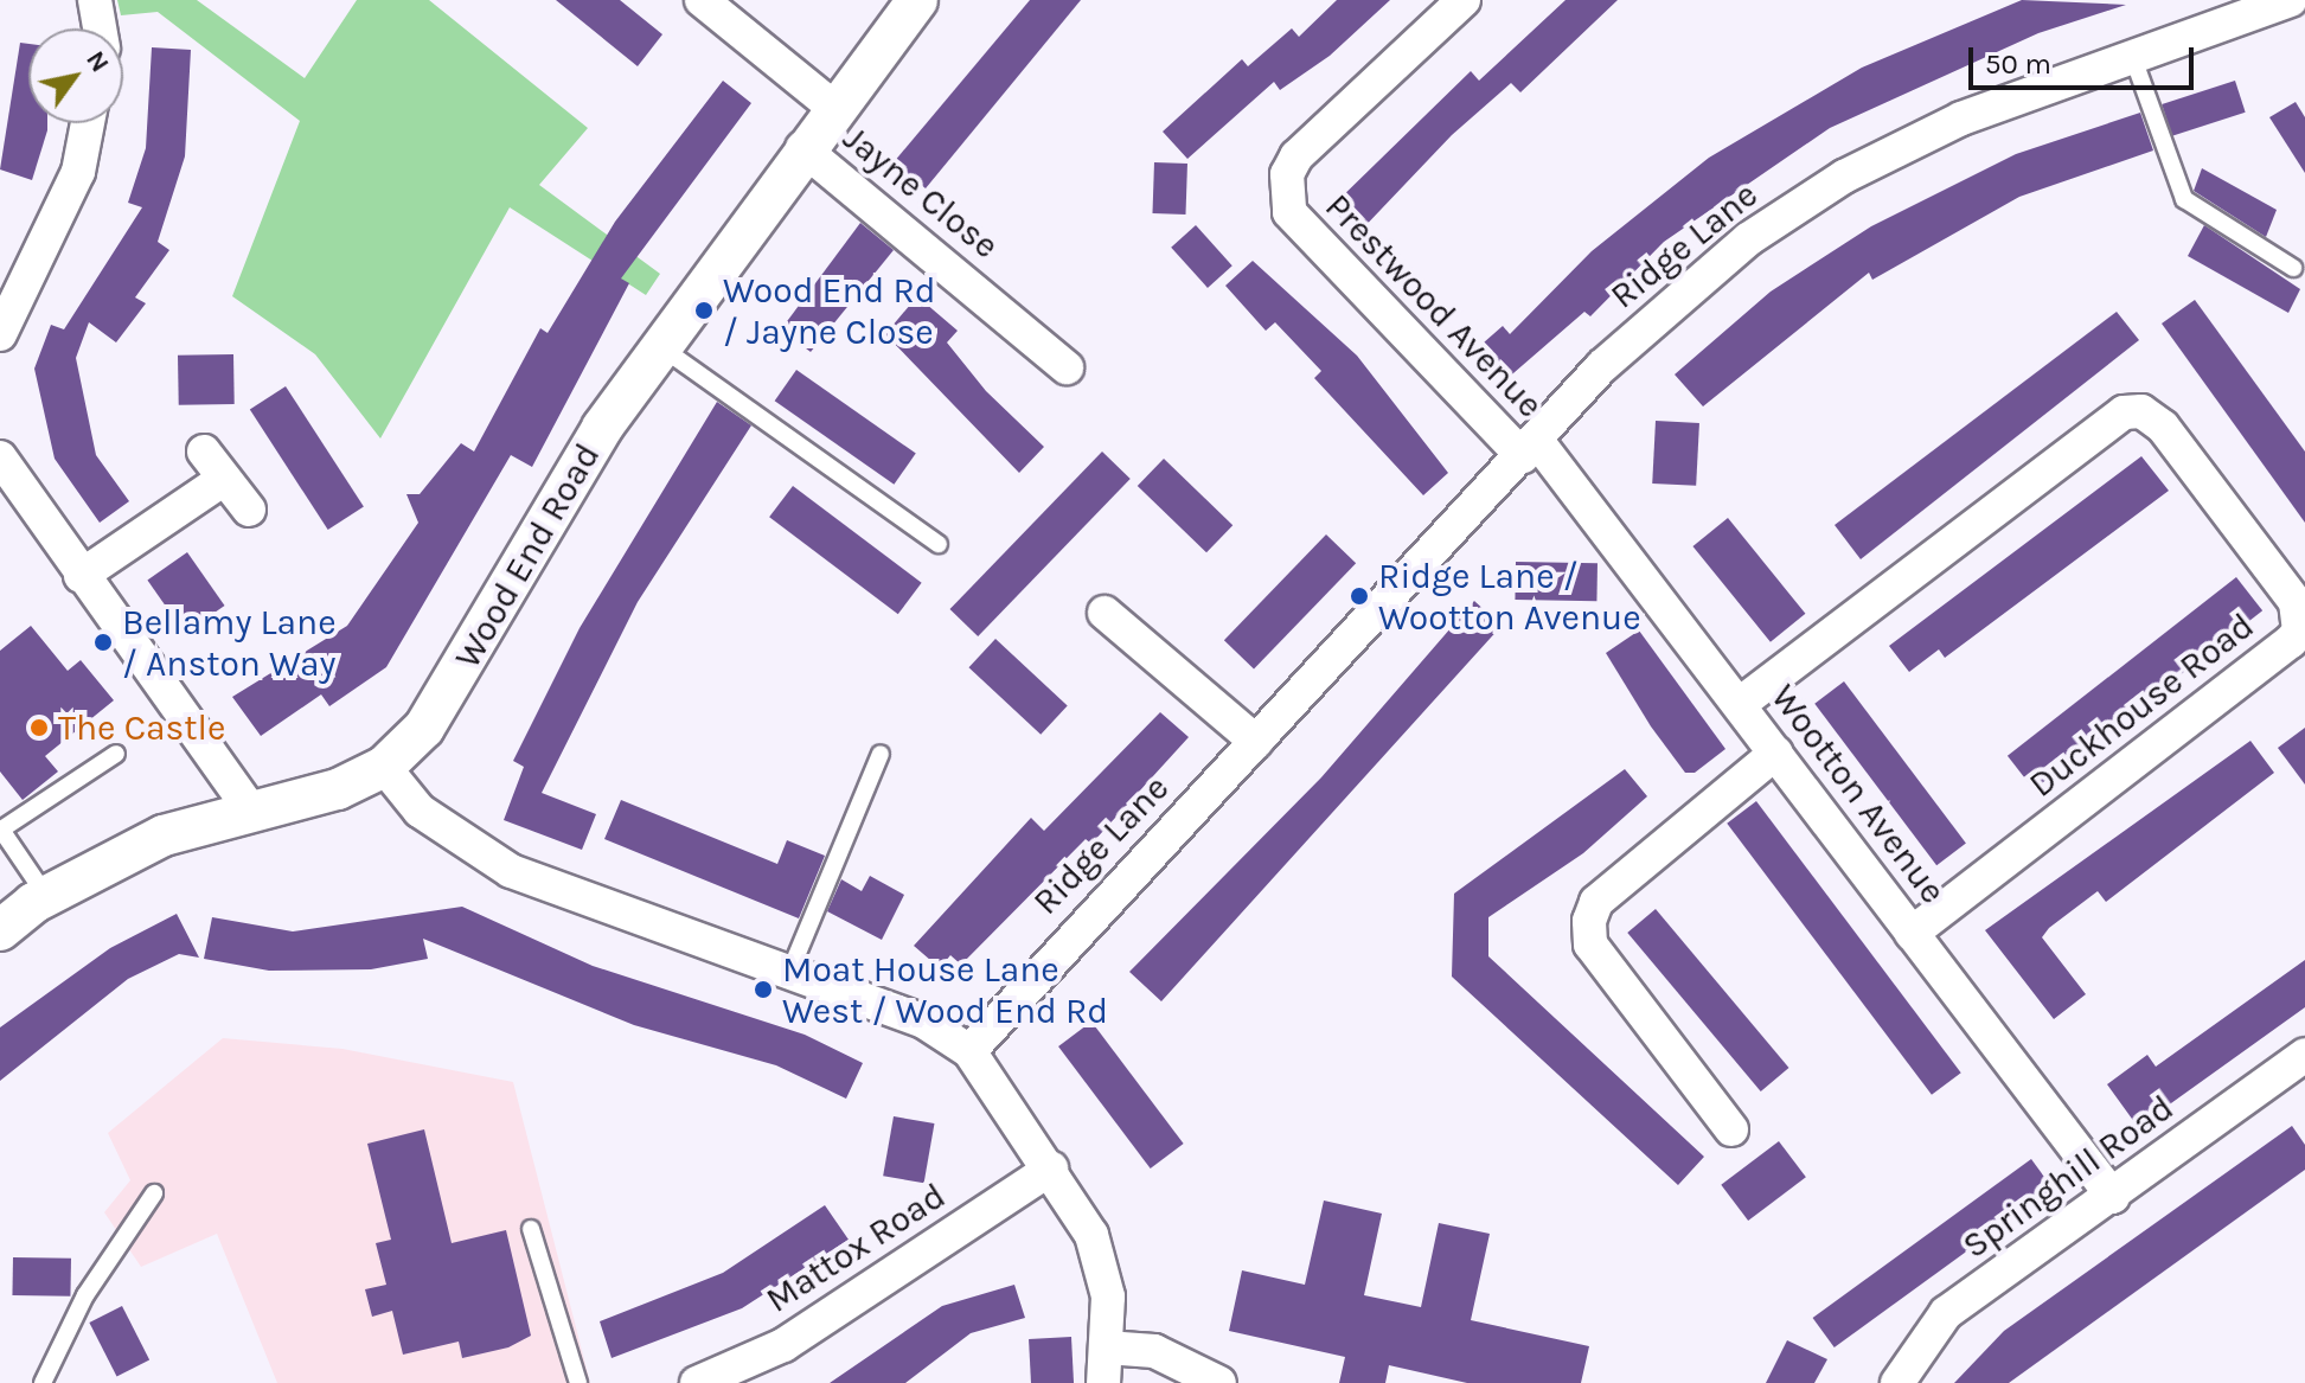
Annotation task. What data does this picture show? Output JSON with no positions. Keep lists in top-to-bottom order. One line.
{"streets":{"street":["Jayne Close","Ridge Lane","Prestwood Avenue","Wood End Road","Duckhouse Road","Wootton Avenue","Springhill Road","Mattox Road"]},"crossings":[["Jayne Close","Wood End Road"],["Ridge Lane","Prestwood Avenue"],["Ridge Lane","Wootton Avenue"],["Prestwood Avenue","Wootton Avenue"],["Duckhouse Road","Wootton Avenue"],["Wootton Avenue","Springhill Road"]],"places":["Wood End Rd / Jayne Close","Ridge Lane / Wootton Avenue","Bellamy Lane / Anston Way","The Castle","Moat House Lane West / Wood End Rd"],"scale_bar":"50 m","north":"top right"}
